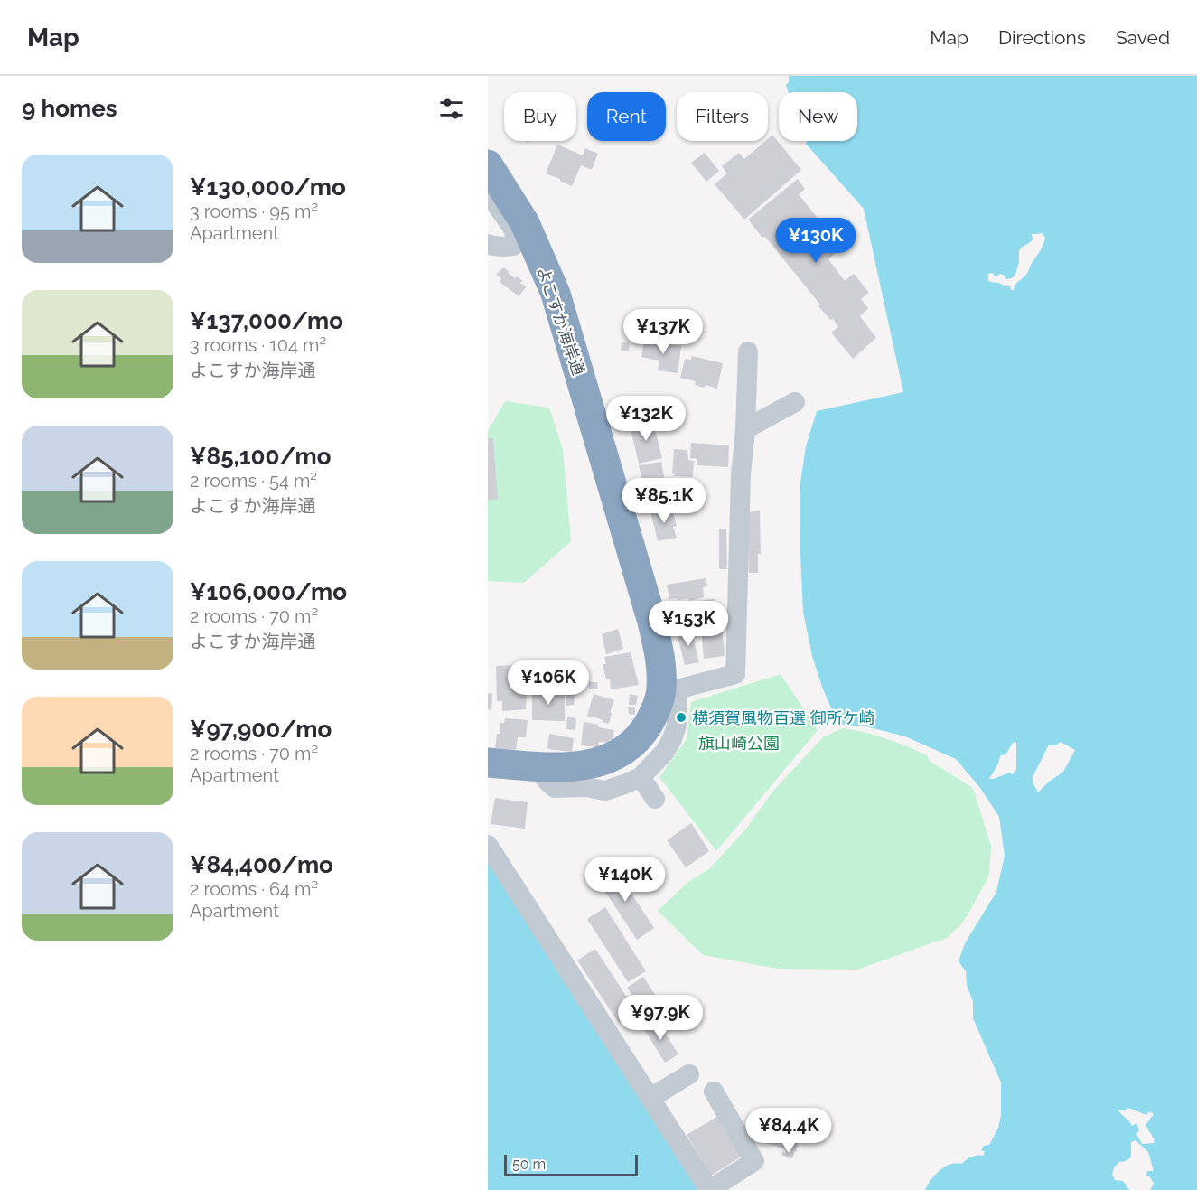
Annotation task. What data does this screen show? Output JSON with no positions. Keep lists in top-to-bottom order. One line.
{"streets":{"highway":["よこすか海岸通"]},"parks":["旗山崎公園"],"places":["横須賀風物百選 御所ケ崎"],"scale_bar":"50 m","page":{"header":"Map","nav":["Map","Directions","Saved"],"heading":"9 homes","chip":["Buy","Rent","Filters","New"],"list":[{"name":"¥130,000/mo","note":"3 rooms · 95 m² · Apartment"},{"name":"¥137,000/mo","note":"3 rooms · 104 m² · よこすか海岸通"},{"name":"¥85,100/mo","note":"2 rooms · 54 m² · よこすか海岸通"},{"name":"¥106,000/mo","note":"2 rooms · 70 m² · よこすか海岸通"},{"name":"¥97,900/mo","note":"2 rooms · 70 m² · Apartment"},{"name":"¥84,400/mo","note":"2 rooms · 64 m² · Apartment"}],"price":["¥130K","¥137K","¥132K","¥85.1K","¥153K","¥106K","¥140K","¥97.9K","¥84.4K"],"scale":"50 m"}}
